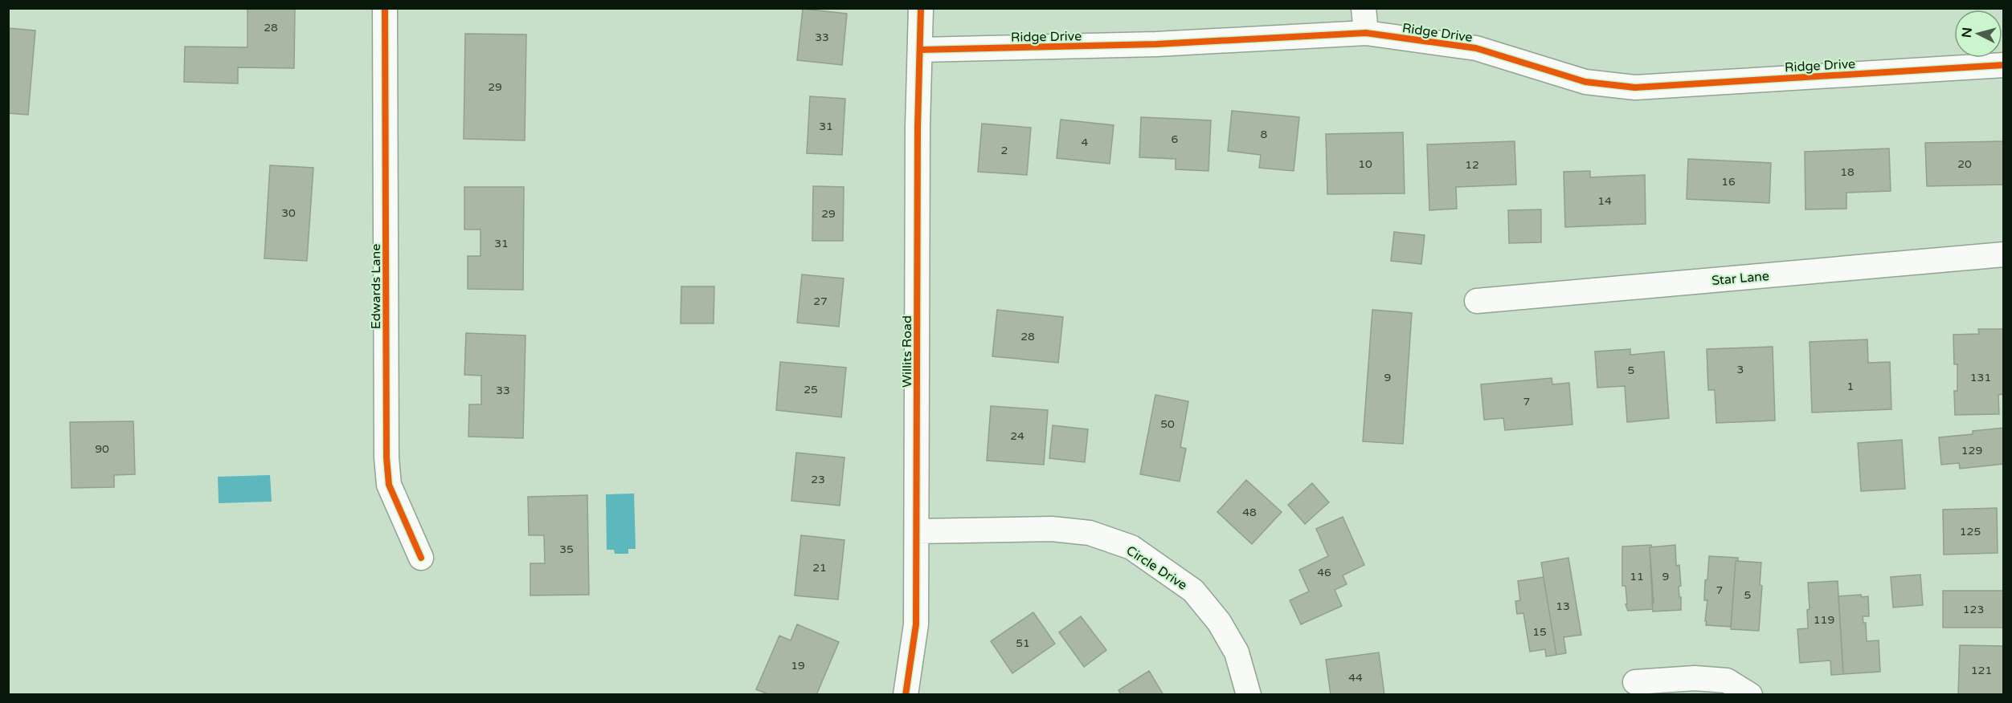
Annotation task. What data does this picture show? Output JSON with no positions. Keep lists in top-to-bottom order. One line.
{"streets":{"street":["Ridge Drive","Star Lane","Edwards Lane","Willits Road","Circle Drive"]},"crossings":[["Ridge Drive","Willits Road"],["Willits Road","Circle Drive"]],"house_numbers":["28","33","29","31","8","6","4","2","10","20","12","18","16","14","30","29","31","27","28","3","5","9","131","1","25","33","7","50","24","90","129","23","48","125","35","21","46","11","9","7","5","13","123","119","15","51","19","121","44"],"north":"left"}
